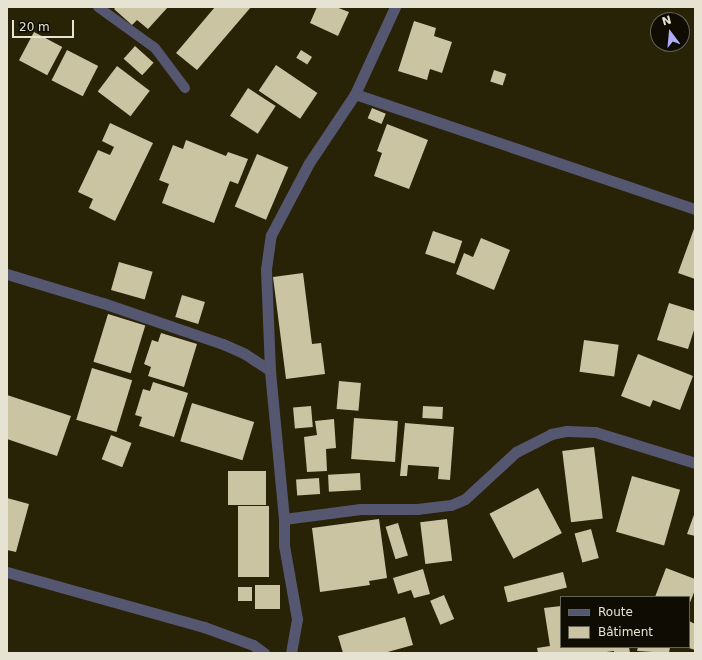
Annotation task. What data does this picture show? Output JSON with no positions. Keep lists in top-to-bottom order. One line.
{"legend":["Route","Bâtiment"],"scale_bar":"20 m","north":"top"}
